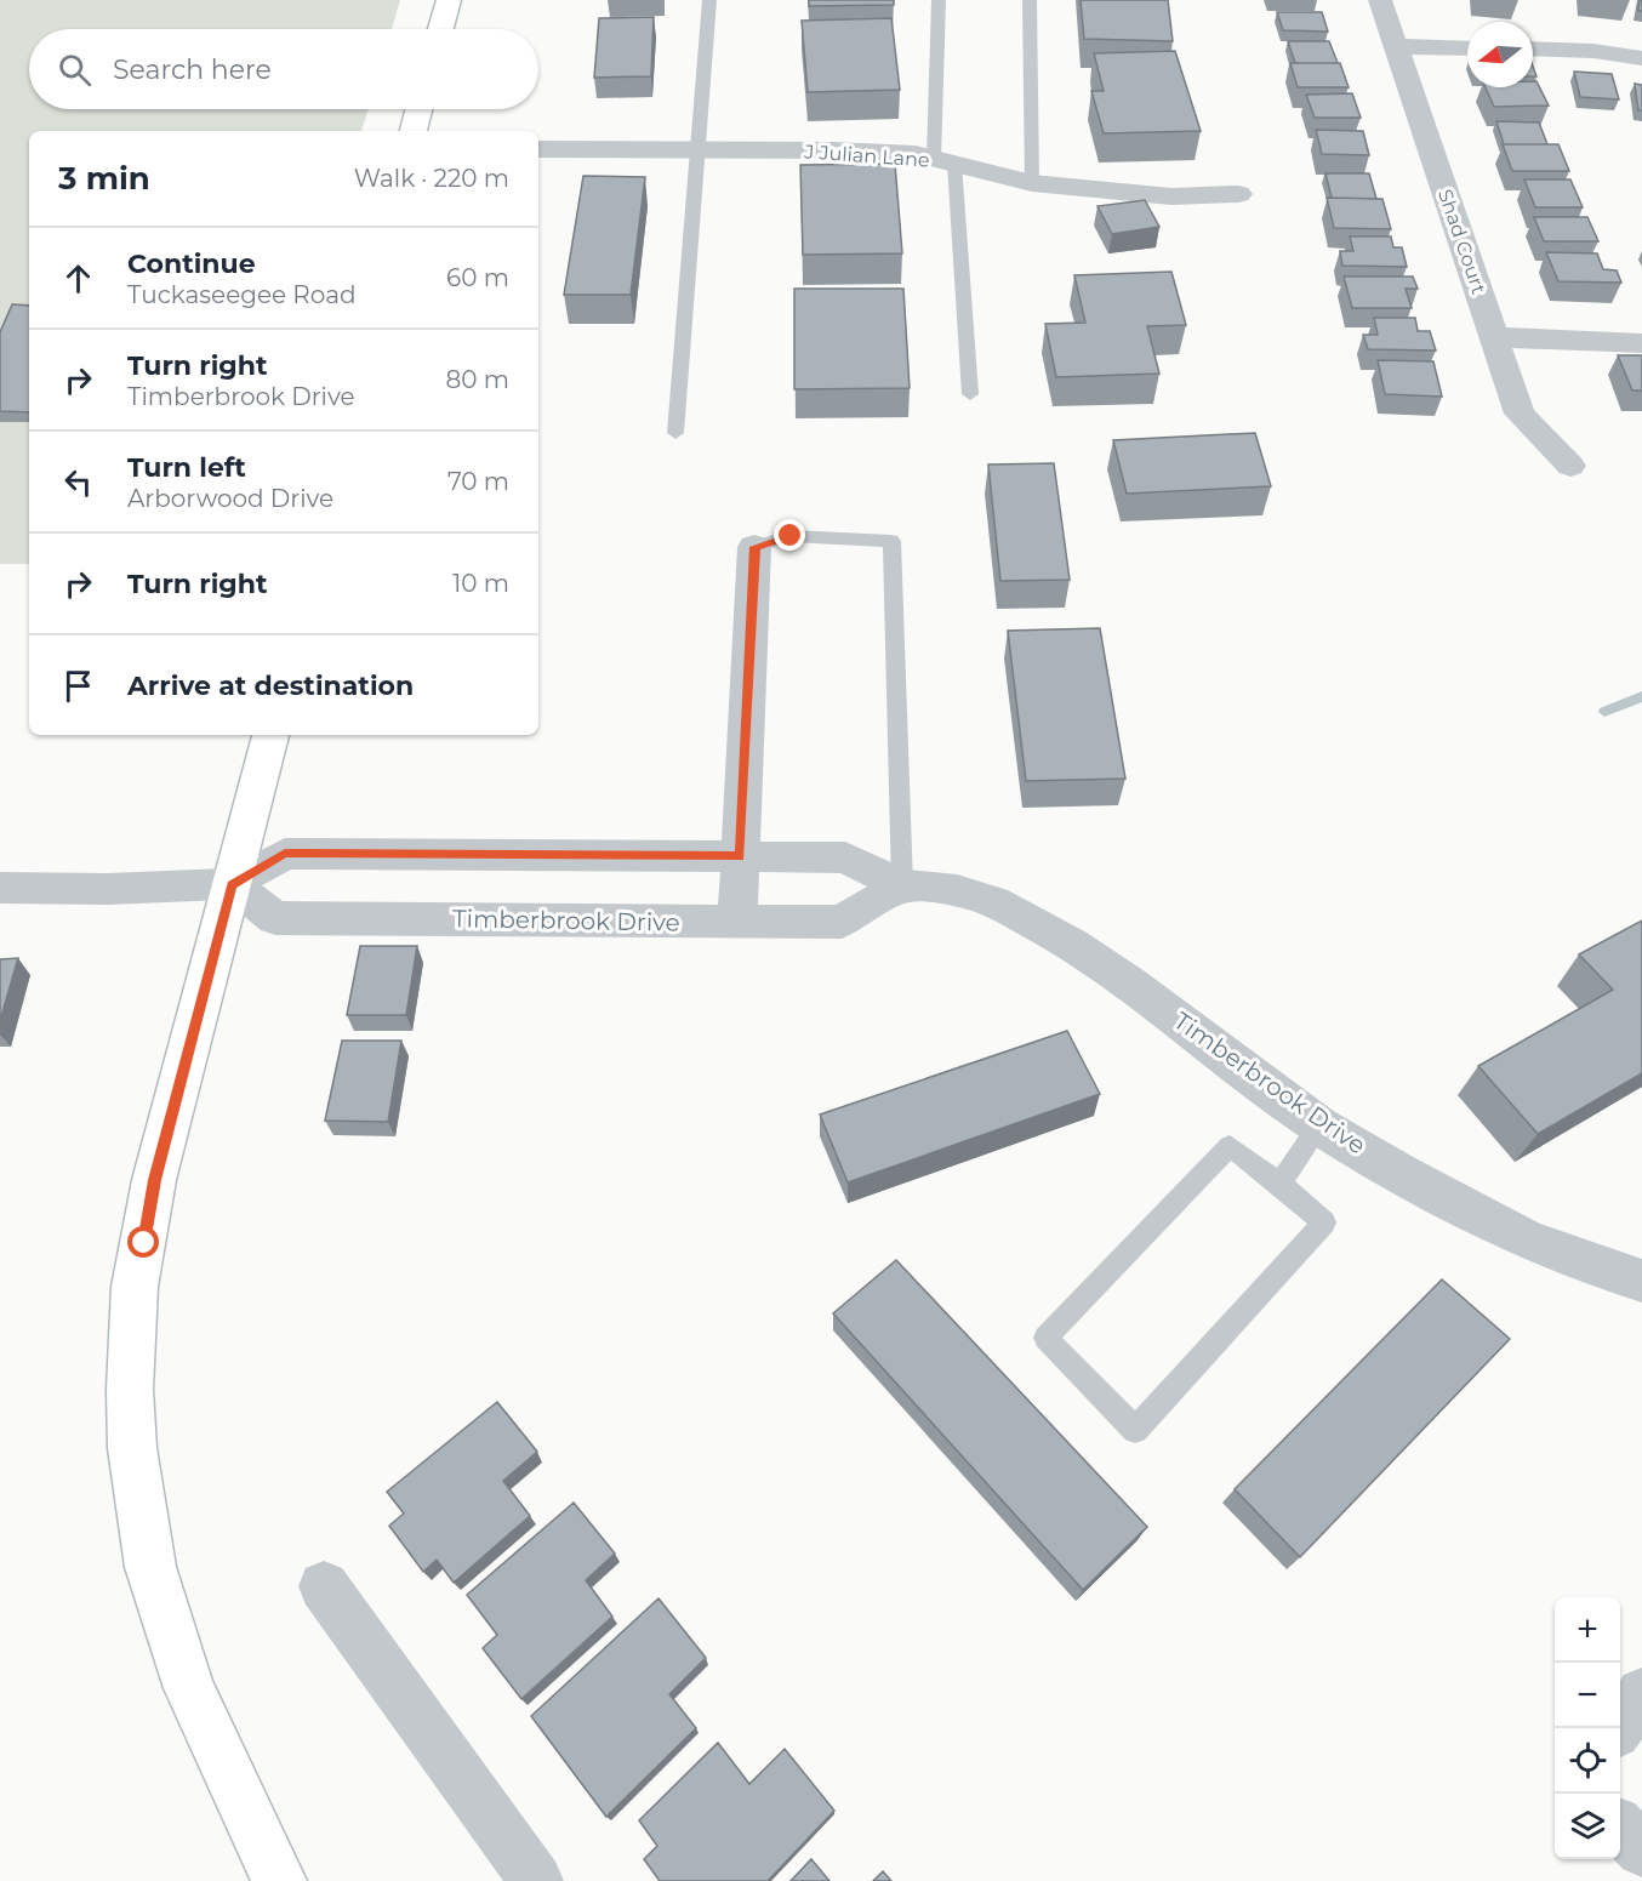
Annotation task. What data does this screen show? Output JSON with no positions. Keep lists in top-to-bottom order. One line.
{"streets":{"street":["J Julian Lane","Shad Court","Timberbrook Drive"]},"north":"left","page":{"search":"Search here","heading":["3 min","Walk · 220 m"],"list":[["Continue","Tuckaseegee Road","60 m"],["Turn right","Timberbrook Drive","80 m"],["Turn left","Arborwood Drive","70 m"],["Turn right","10 m"],"Arrive at destination"],"map_buttons":["+","−"]}}
